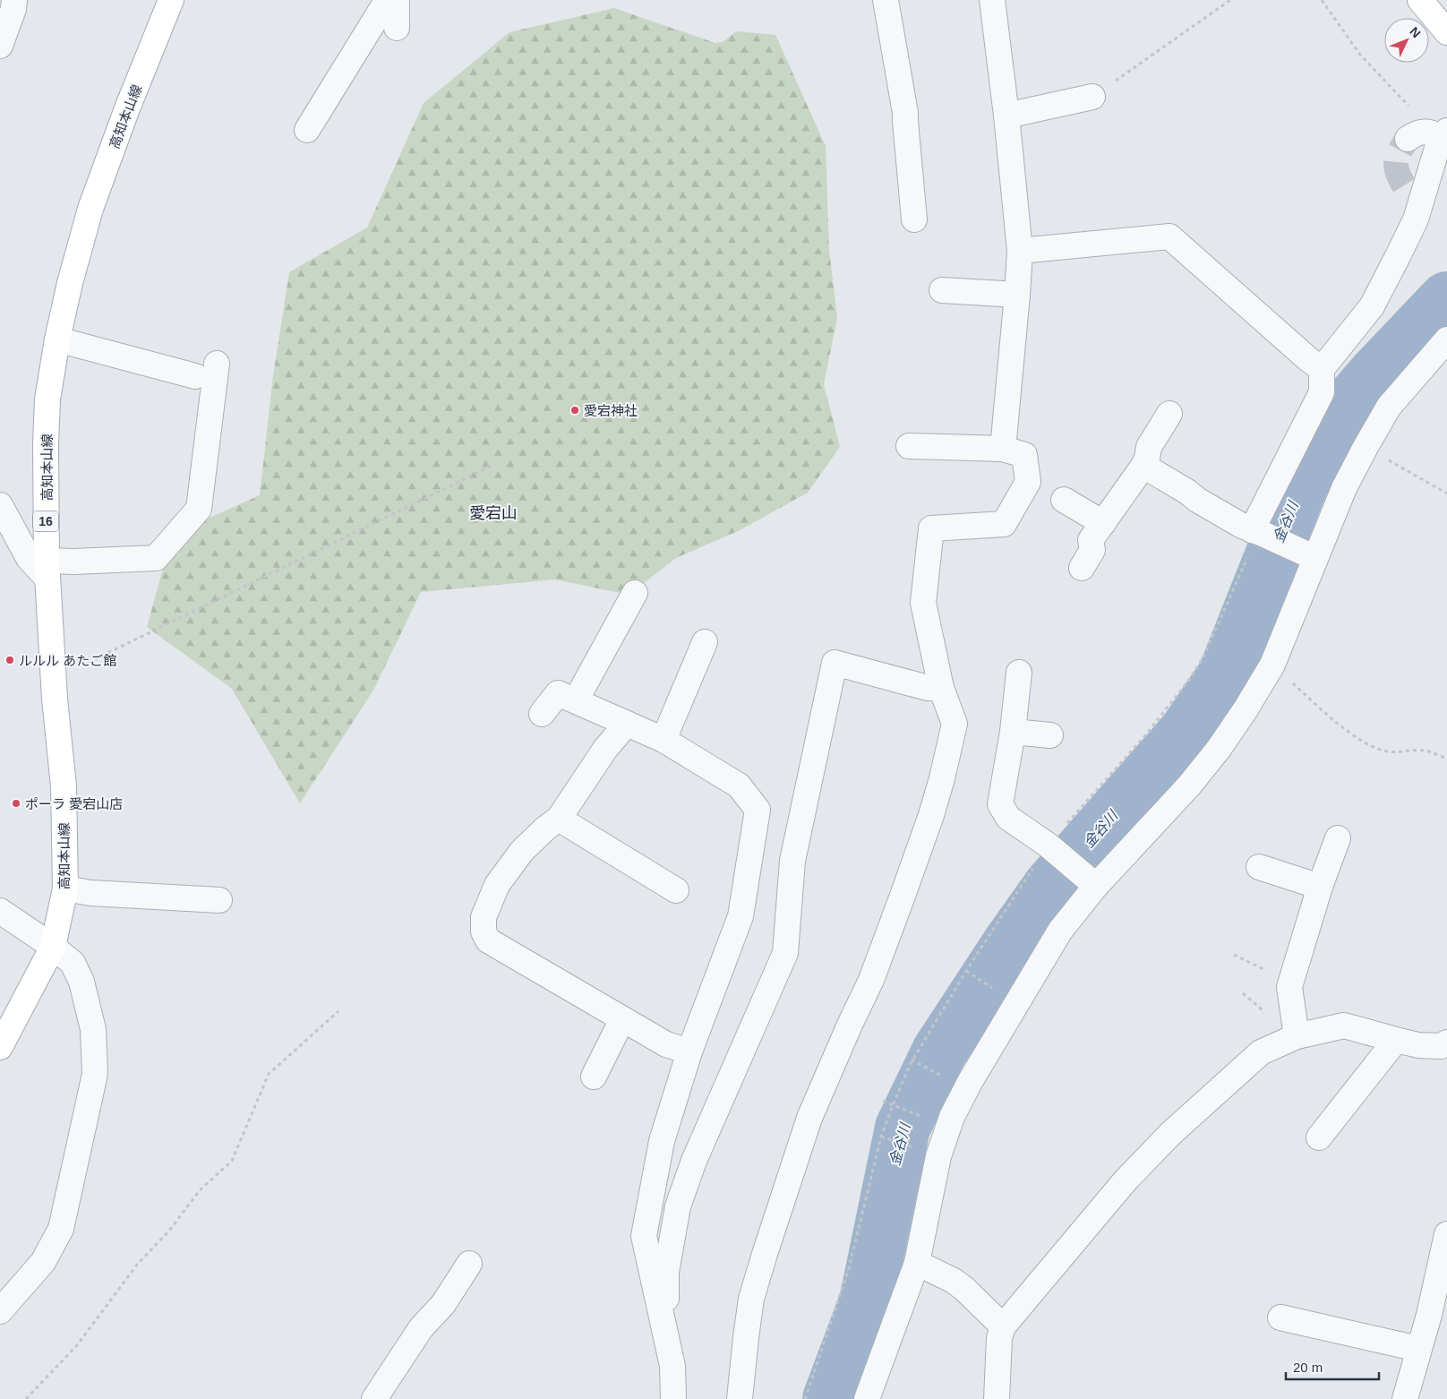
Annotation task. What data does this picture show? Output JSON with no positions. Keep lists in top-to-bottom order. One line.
{"streets":{"main road":["高知本山線","16"]},"districts":["愛宕山"],"water":["金谷川"],"places":["愛宕神社","ルルル あたご館","ポーラ 愛宕山店"],"scale_bar":"20 m","north":"top right"}
